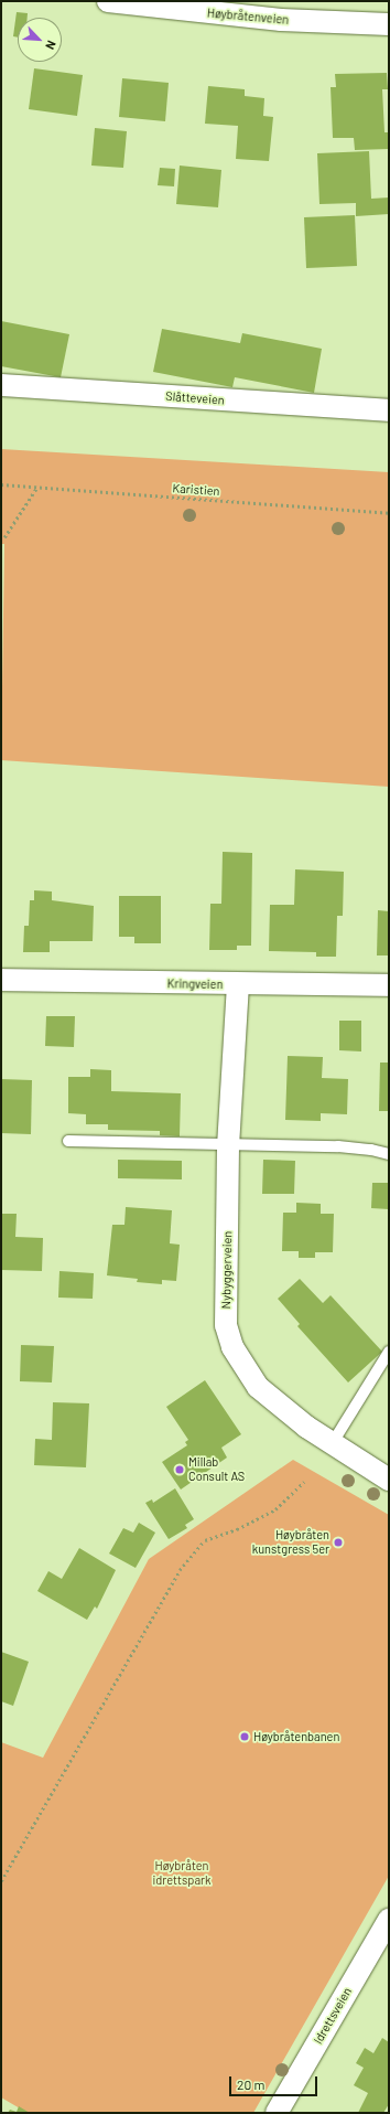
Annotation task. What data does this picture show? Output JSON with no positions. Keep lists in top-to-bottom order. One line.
{"streets":{"street":["Høybråtenveien","Slåtteveien","Kringveien","Nybyggerveien","Idrettsveien"],"path":["Karistien"]},"crossings":[["Kringveien","Nybyggerveien"]],"parks":["Høybråten idrettspark"],"places":["Millab Consult AS","Høybråten kunstgress 5er","Høybråtenbanen"],"scale_bar":"20 m","north":"bottom right"}
